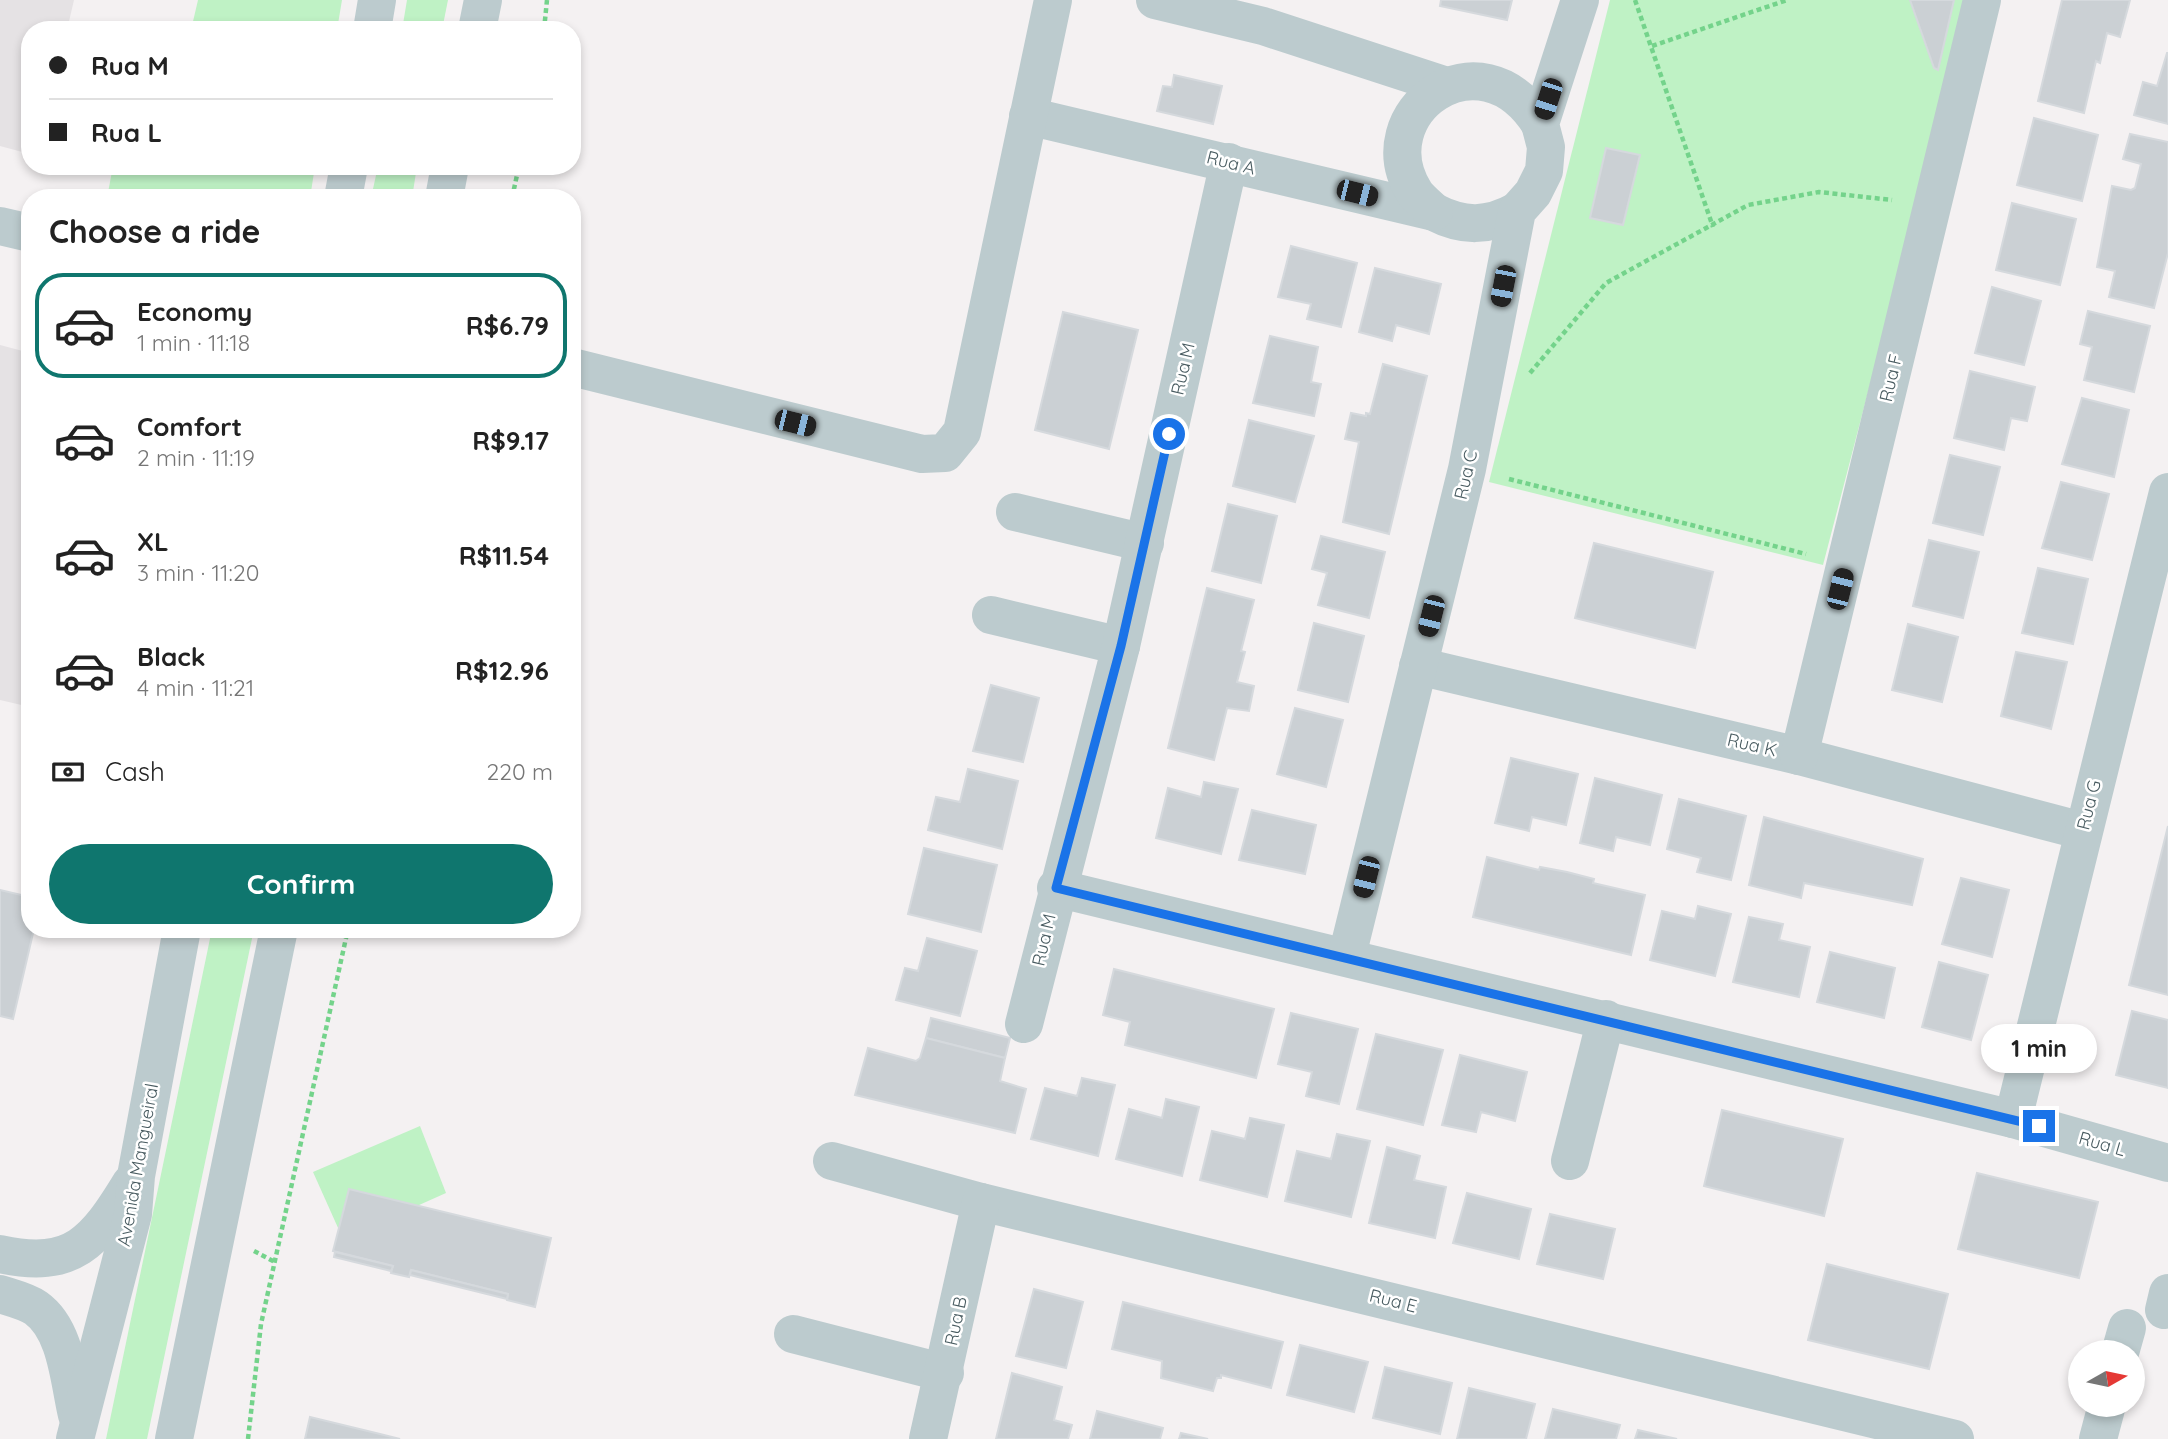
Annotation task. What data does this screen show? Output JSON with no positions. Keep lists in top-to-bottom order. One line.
{"streets":{"street":["Rua A","Rua M","Rua F","Rua C","Rua K","Rua G","Rua L","Avenida Mangueiral","Rua E","Rua B"]},"crossings":[["Rua A","Rua M"],["Rua A","Rua C"],["Rua M","Rua L"],["Rua F","Rua K"],["Rua C","Rua K"],["Rua C","Rua L"],["Rua K","Rua G"],["Rua G","Rua L"],["Rua E","Rua B"]],"north":"right","page":{"banner":["Rua M","Rua L"],"heading":"Choose a ride","list":[{"name":"Economy","note":"1 min · 11:18","value":"R$6.79"},{"name":"Comfort","note":"2 min · 11:19","value":"R$9.17"},{"name":"XL","note":"3 min · 11:20","value":"R$11.54"},{"name":"Black","note":"4 min · 11:21","value":"R$12.96"}],"pay":["Cash","220 m"],"buttons":"Confirm","bubble":"1 min"}}
